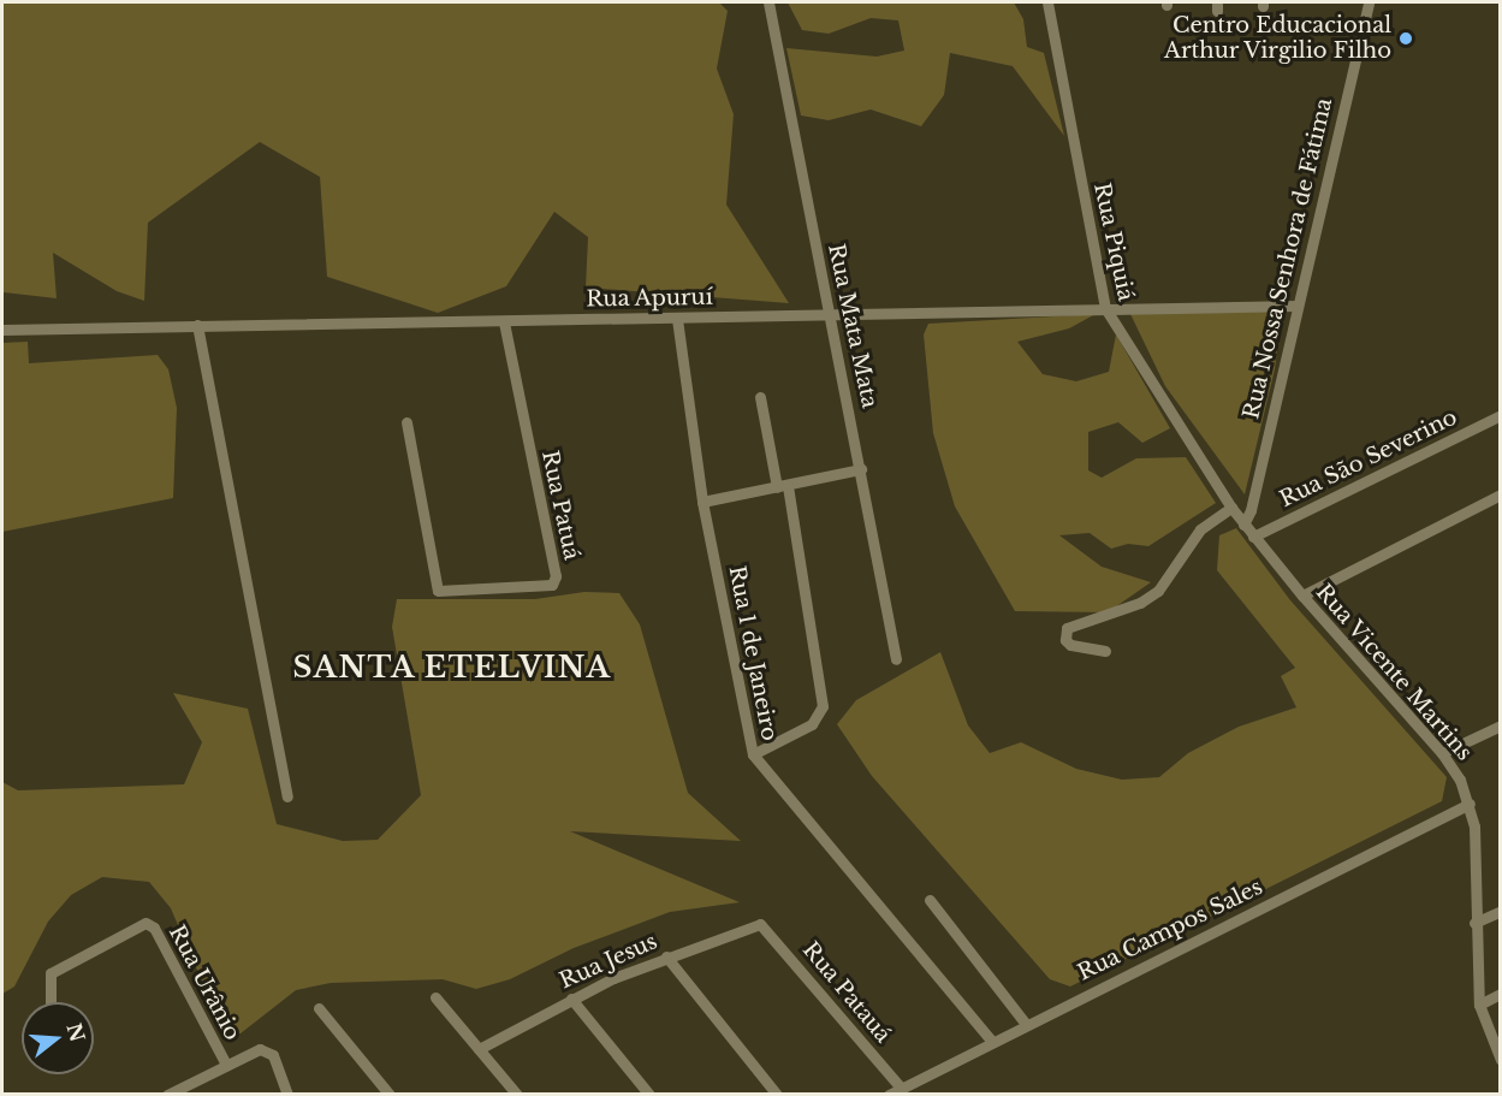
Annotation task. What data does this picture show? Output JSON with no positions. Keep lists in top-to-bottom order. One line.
{"streets":{"street":["Rua Piquiá","Rua Nossa Senhora de Fátima","Rua Apuruí","Rua Mata Mata","Rua São Severino","Rua Patuá","Rua 1 de Janeiro","Rua Vicente Martins","Rua Campos Sales","Rua Jesus","Rua Urânio","Rua Patauá"]},"crossings":[["Rua Piquiá","Rua Nossa Senhora de Fátima"],["Rua Piquiá","Rua Apuruí"],["Rua Piquiá","Rua São Severino"],["Rua Piquiá","Rua Vicente Martins"],["Rua Nossa Senhora de Fátima","Rua Apuruí"],["Rua Apuruí","Rua Mata Mata"],["Rua Apuruí","Rua Patuá"],["Rua Apuruí","Rua 1 de Janeiro"],["Rua São Severino","Rua Vicente Martins"],["Rua 1 de Janeiro","Rua Campos Sales"],["Rua Vicente Martins","Rua Campos Sales"],["Rua Campos Sales","Rua Patauá"],["Rua Jesus","Rua Patauá"]],"districts":["SANTA ETELVINA"],"places":["Centro Educacional Arthur Virgilio Filho"],"north":"right"}
